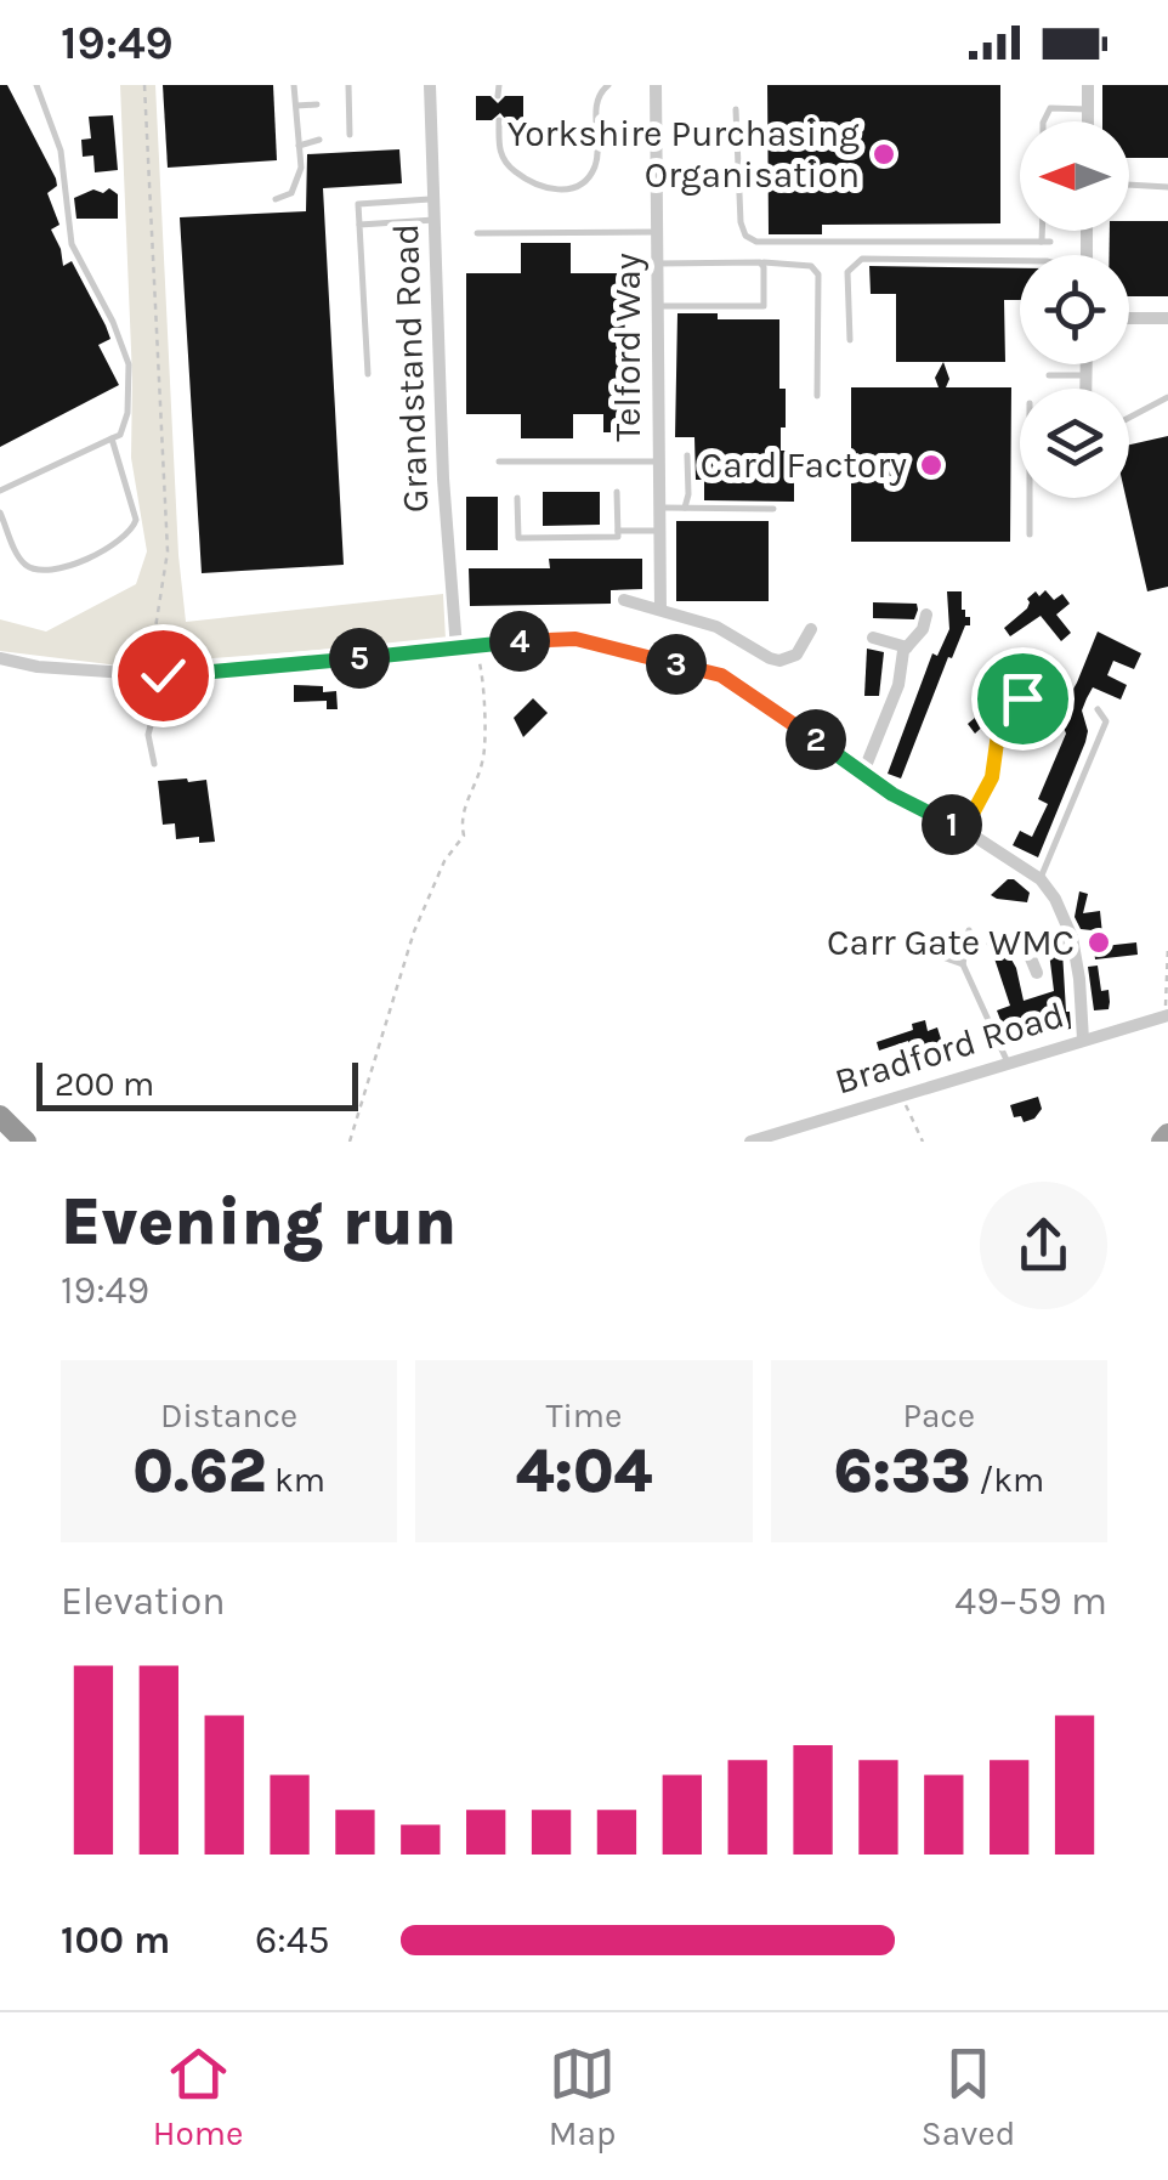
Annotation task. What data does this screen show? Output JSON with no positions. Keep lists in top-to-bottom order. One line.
{"streets":{"street":["Telford Way","Grandstand Road","Bradford Road"]},"places":["Yorkshire Purchasing Organisation","Card Factory","Carr Gate WMC"],"scale_bar":"200 m","north":"left","page":{"status":"19:49","pins":["4","5","3","2","1"],"scale":"200 m","heading":["Evening run","19:49"],"stats":[["Distance","0.62 km"],["Time","4:04"],["Pace","6:33 /km"]],"chart":["Elevation","49–59 m"],"list":[{"name":"100 m","note":"6:45"}],"tabs":["Home","Map","Saved"]}}
